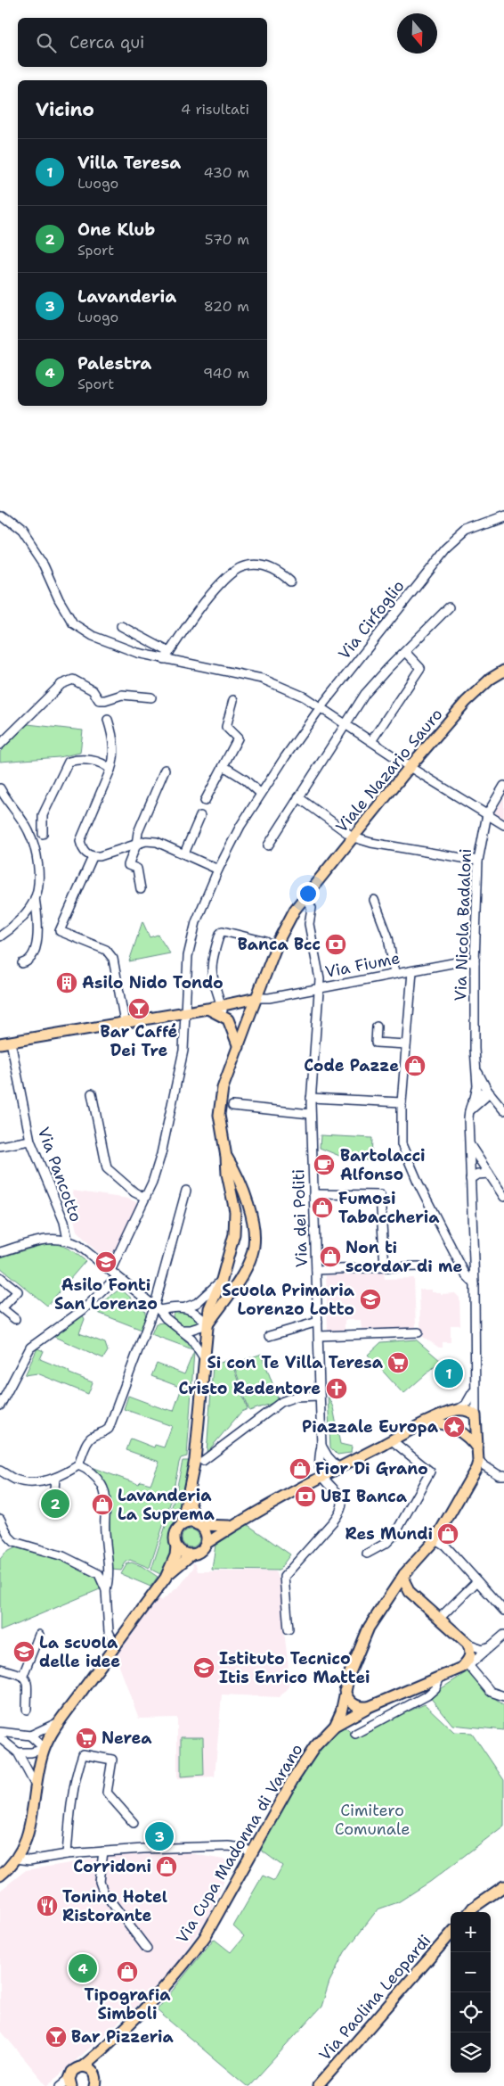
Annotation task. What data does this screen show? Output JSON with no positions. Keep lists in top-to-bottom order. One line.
{"streets":{"main road":["Viale Nazario Sauro","Via Cupa Madonna di Varano","Via Paolina Leopardi"],"street":["Via Cirfoglio","Via Nicola Badaloni","Via Fiume","Via Pancotto","Via dei Politi"]},"crossings":[["Viale Nazario Sauro","Via Fiume"],["Via Nicola Badaloni","Via Fiume"],["Via Fiume","Via dei Politi"]],"parks":["Cimitero Comunale"],"places":{"bank":["Banca Bcc","UBI Banca"],"building":["Asilo Nido Tondo"],"bar":["Bar Caffé Dei Tre","Bar Pizzeria"],"shop":["Code Pazze","Fumosi Tabaccheria","Non ti scordar di me","Fior Di Grano","Lavanderia La Suprema","Res Mundi","Corridoni","Tipografia Simboli"],"cafe":["Bartolacci Alfonso"],"school or university":["Asilo Fonti San Lorenzo","Scuola Primaria Lorenzo Lotto","La scuola delle idee","Istituto Tecnico Itis Enrico Mattei"],"supermarket":["Si con Te Villa Teresa","Nerea"],"church":["Cristo Redentore"],"place":["Piazzale Europa"],"restaurant":["Tonino Hotel Ristorante"]},"north":"bottom","page":{"search":"Cerca qui","heading":["Vicino","4 risultati"],"list":[{"mark":"1","name":"Villa Teresa","note":"Luogo","value":"430 m"},{"mark":"2","name":"One Klub","note":"Sport","value":"570 m"},{"mark":"3","name":"Lavanderia","note":"Luogo","value":"820 m"},{"mark":"4","name":"Palestra","note":"Sport","value":"940 m"}],"pins":["1","2","3","4"],"map_buttons":["+","−"]}}
